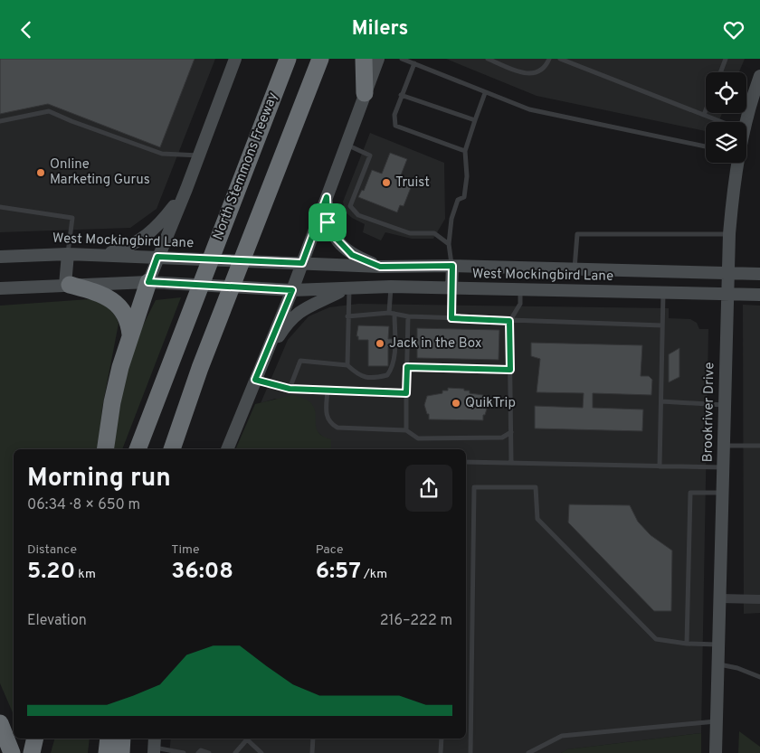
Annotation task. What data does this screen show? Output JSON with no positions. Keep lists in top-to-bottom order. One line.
{"streets":{"highway":["North Stemmons Freeway"],"main road":["West Mockingbird Lane","Brookriver Drive"]},"crossings":[["West Mockingbird Lane","Brookriver Drive"]],"places":["Online Marketing Gurus","Truist","Jack in the Box","QuikTrip"],"page":{"header":"Milers","heading":["Morning run","06:34 · 8 × 650 m"],"stats":[["Distance","5.20 km"],["Time","36:08"],["Pace","6:57 /km"]],"chart":["Elevation","216–222 m"]}}
